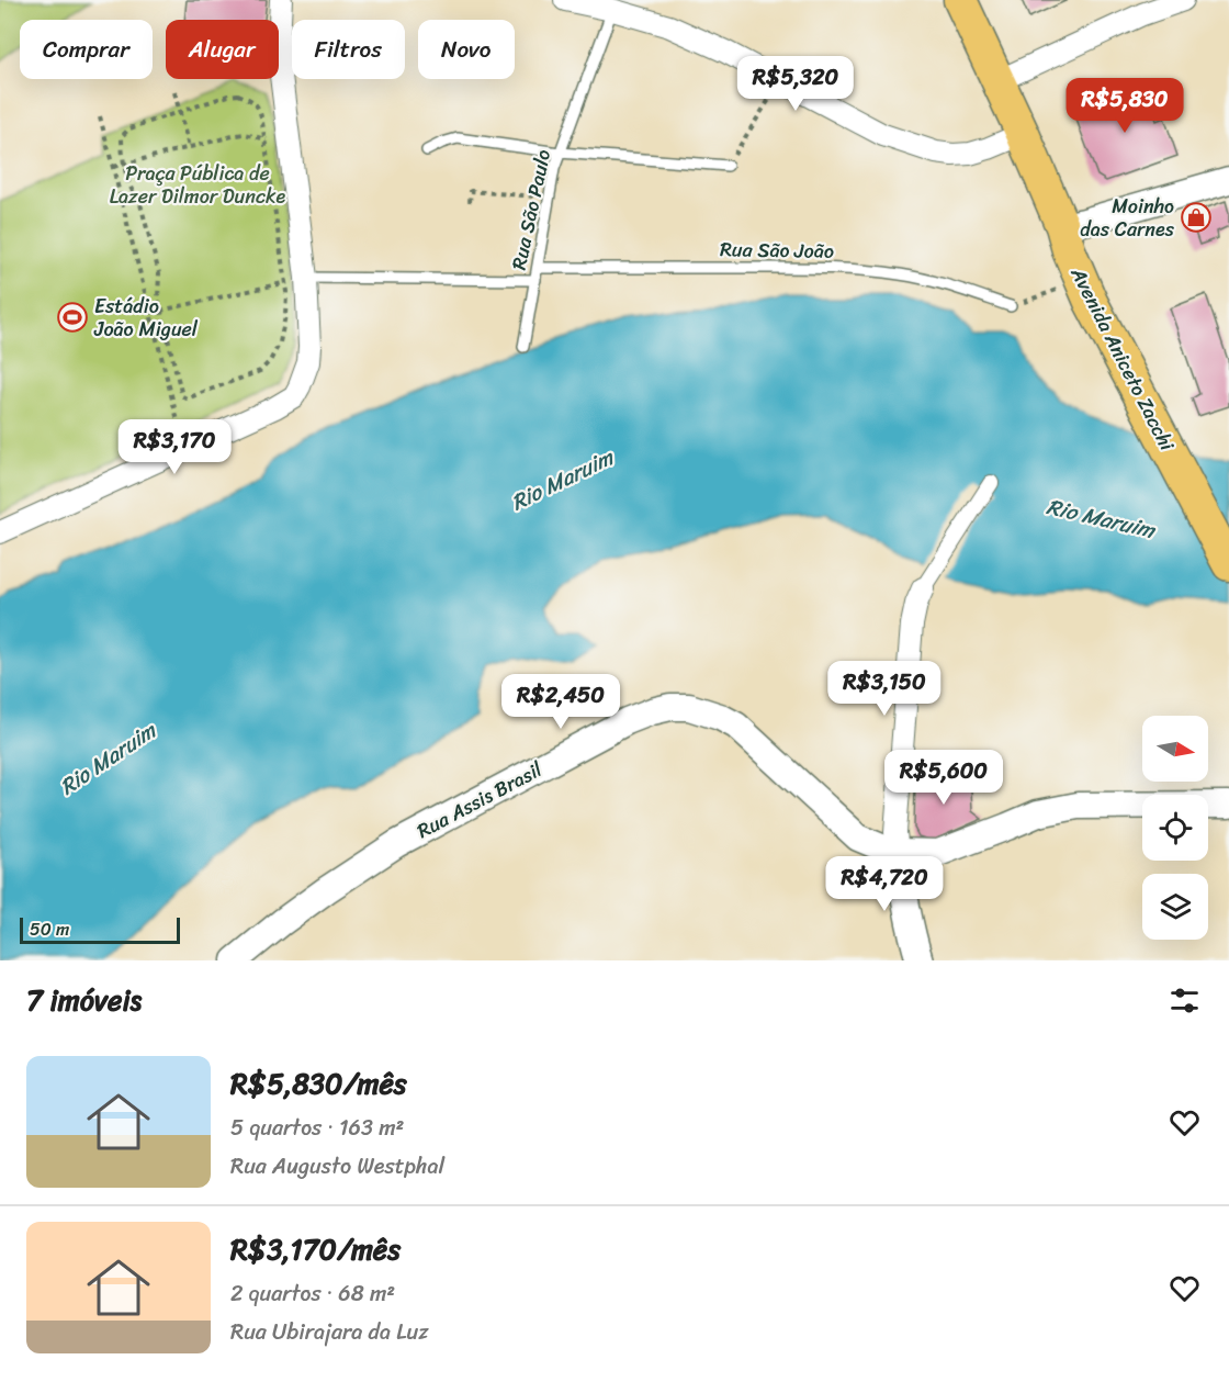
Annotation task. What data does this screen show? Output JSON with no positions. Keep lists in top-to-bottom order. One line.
{"streets":{"main road":["Avenida Aniceto Zacchi"],"street":["Rua Assis Brasil"],"lane":["Rua São Paulo","Rua São João"]},"crossings":[["Rua São Paulo","Rua São João"]],"water":["Rio Maruim"],"parks":["Praça Pública de Lazer Dilmor Duncke"],"places":{"shop":["Moinho das Carnes"],"sports":["Estádio João Miguel"]},"scale_bar":"50 m","north":"right","page":{"chip":["Comprar","Alugar","Filtros","Novo"],"price":["R$5,320","R$5,830","R$3,170","R$3,150","R$2,450","R$5,600","R$4,720"],"scale":"50 m","heading":"7 imóveis","list":[{"name":"R$5,830/mês","note":"5 quartos · 163 m² · Rua Augusto Westphal"},{"name":"R$3,170/mês","note":"2 quartos · 68 m² · Rua Ubirajara da Luz"}]}}
